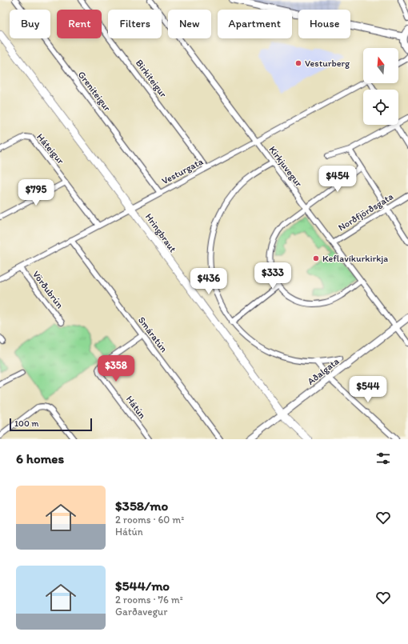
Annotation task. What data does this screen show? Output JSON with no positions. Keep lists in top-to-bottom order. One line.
{"streets":{"main road":["Hringbraut"],"street":["Birkiteigur","Greniteigur","Háteigur","Kirkjuvegur","Vesturgata","Norðfjörðsgata","Vörðubrún","Smáratún","Aðalgata","Hátún"]},"crossings":[["Birkiteigur","Vesturgata"],["Greniteigur","Vesturgata"],["Háteigur","Vesturgata"],["Kirkjuvegur","Vesturgata"],["Kirkjuvegur","Norðfjörðsgata"],["Kirkjuvegur","Aðalgata"],["Vesturgata","Hringbraut"],["Vesturgata","Vörðubrún"],["Vesturgata","Smáratún"],["Hringbraut","Aðalgata"],["Smáratún","Hátún"]],"places":["Vesturberg","Keflavíkurkirkja"],"scale_bar":"100 m","north":"top","page":{"chip":["Buy","Rent","Filters","New","Apartment","House"],"price":["$454","$795","$333","$436","$358","$544"],"scale":"100 m","heading":"6 homes","list":[{"name":"$358/mo","note":"2 rooms · 60 m² · Hátún"},{"name":"$544/mo","note":"2 rooms · 76 m² · Garðavegur"}]}}
